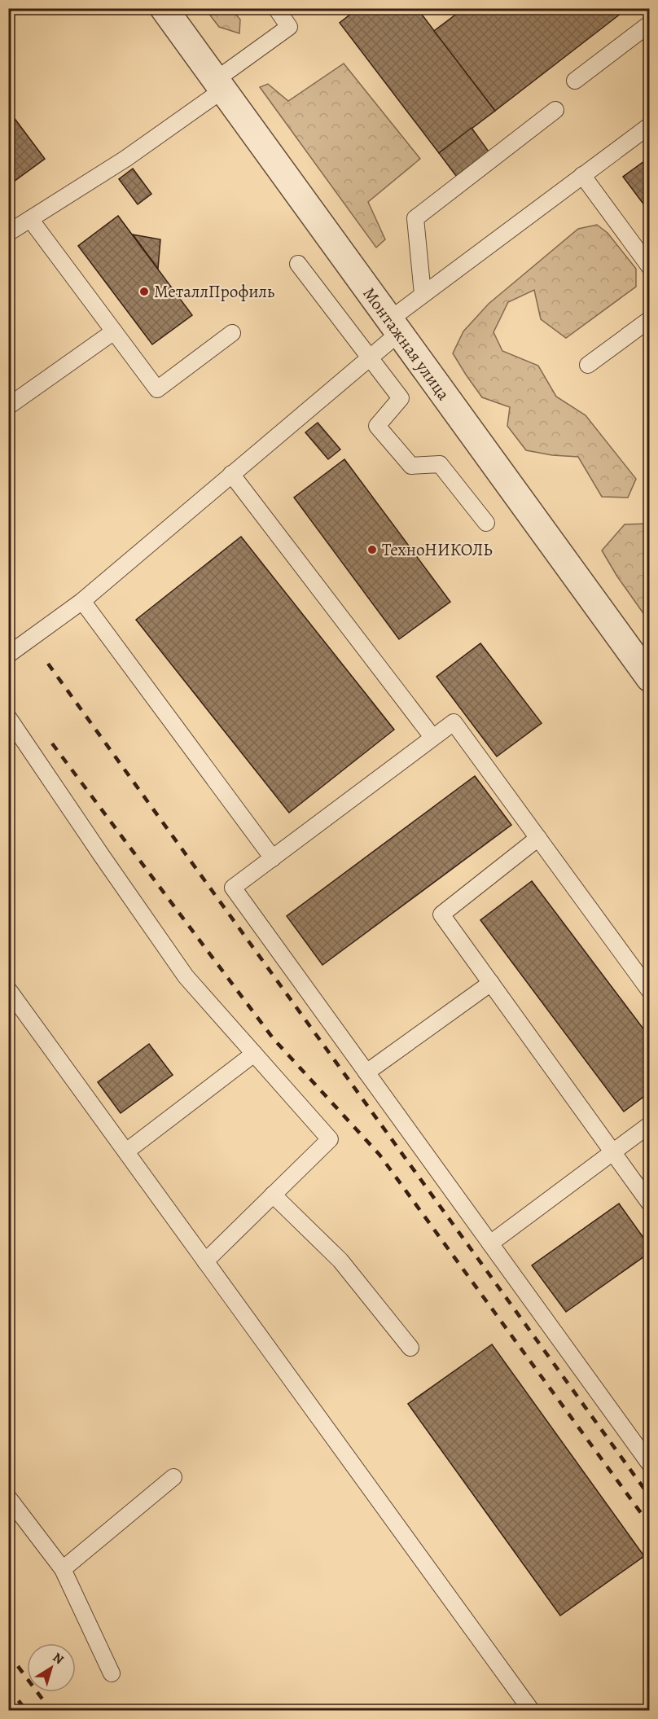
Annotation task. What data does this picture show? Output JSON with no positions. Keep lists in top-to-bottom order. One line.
{"streets":{"street":["Монтажная улица"]},"places":["МеталлПрофиль","ТехноНИКОЛЬ"],"north":"top right"}
